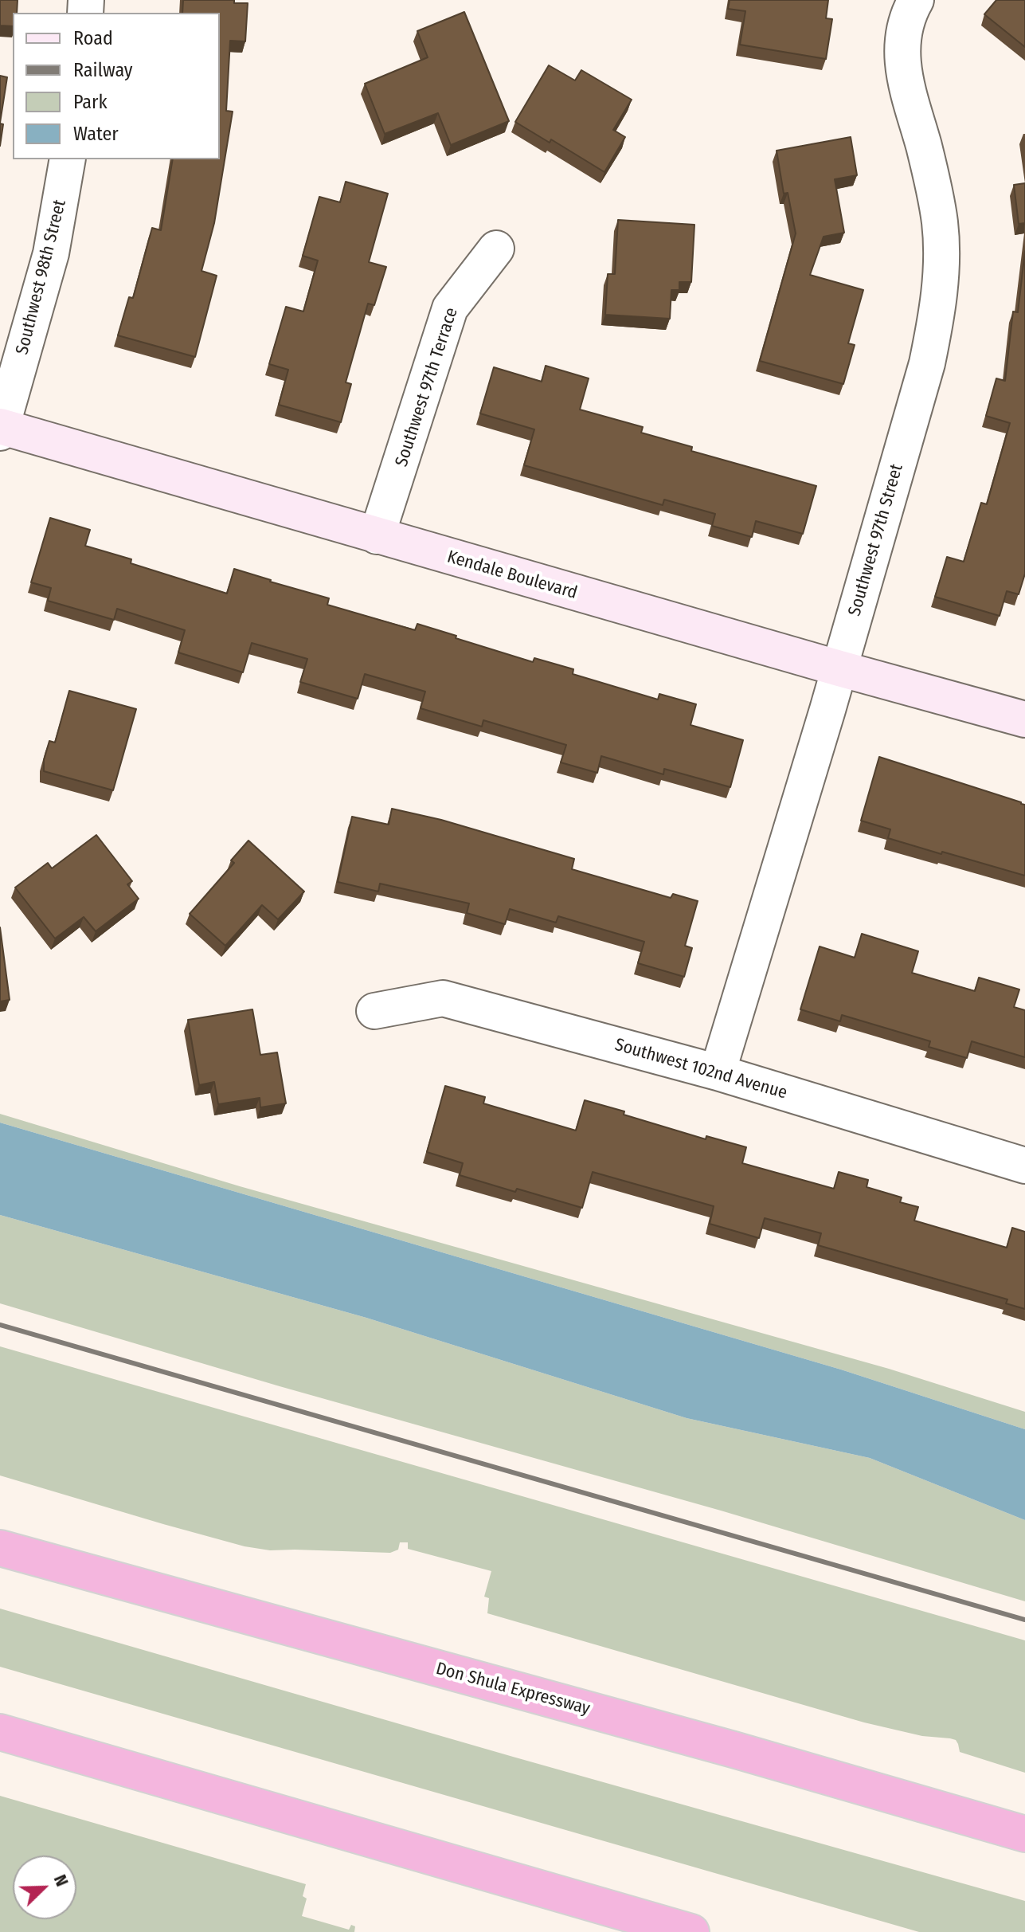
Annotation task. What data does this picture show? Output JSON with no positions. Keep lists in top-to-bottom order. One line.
{"streets":{"highway":["Don Shula Expressway"],"street":["Southwest 98th Street","Southwest 97th Terrace","Southwest 97th Street","Kendale Boulevard","Southwest 102nd Avenue"]},"crossings":[["Southwest 98th Street","Kendale Boulevard"],["Southwest 97th Terrace","Kendale Boulevard"],["Southwest 97th Street","Kendale Boulevard"],["Southwest 97th Street","Southwest 102nd Avenue"]],"legend":["Road","Railway","Park","Water"],"north":"top right"}
